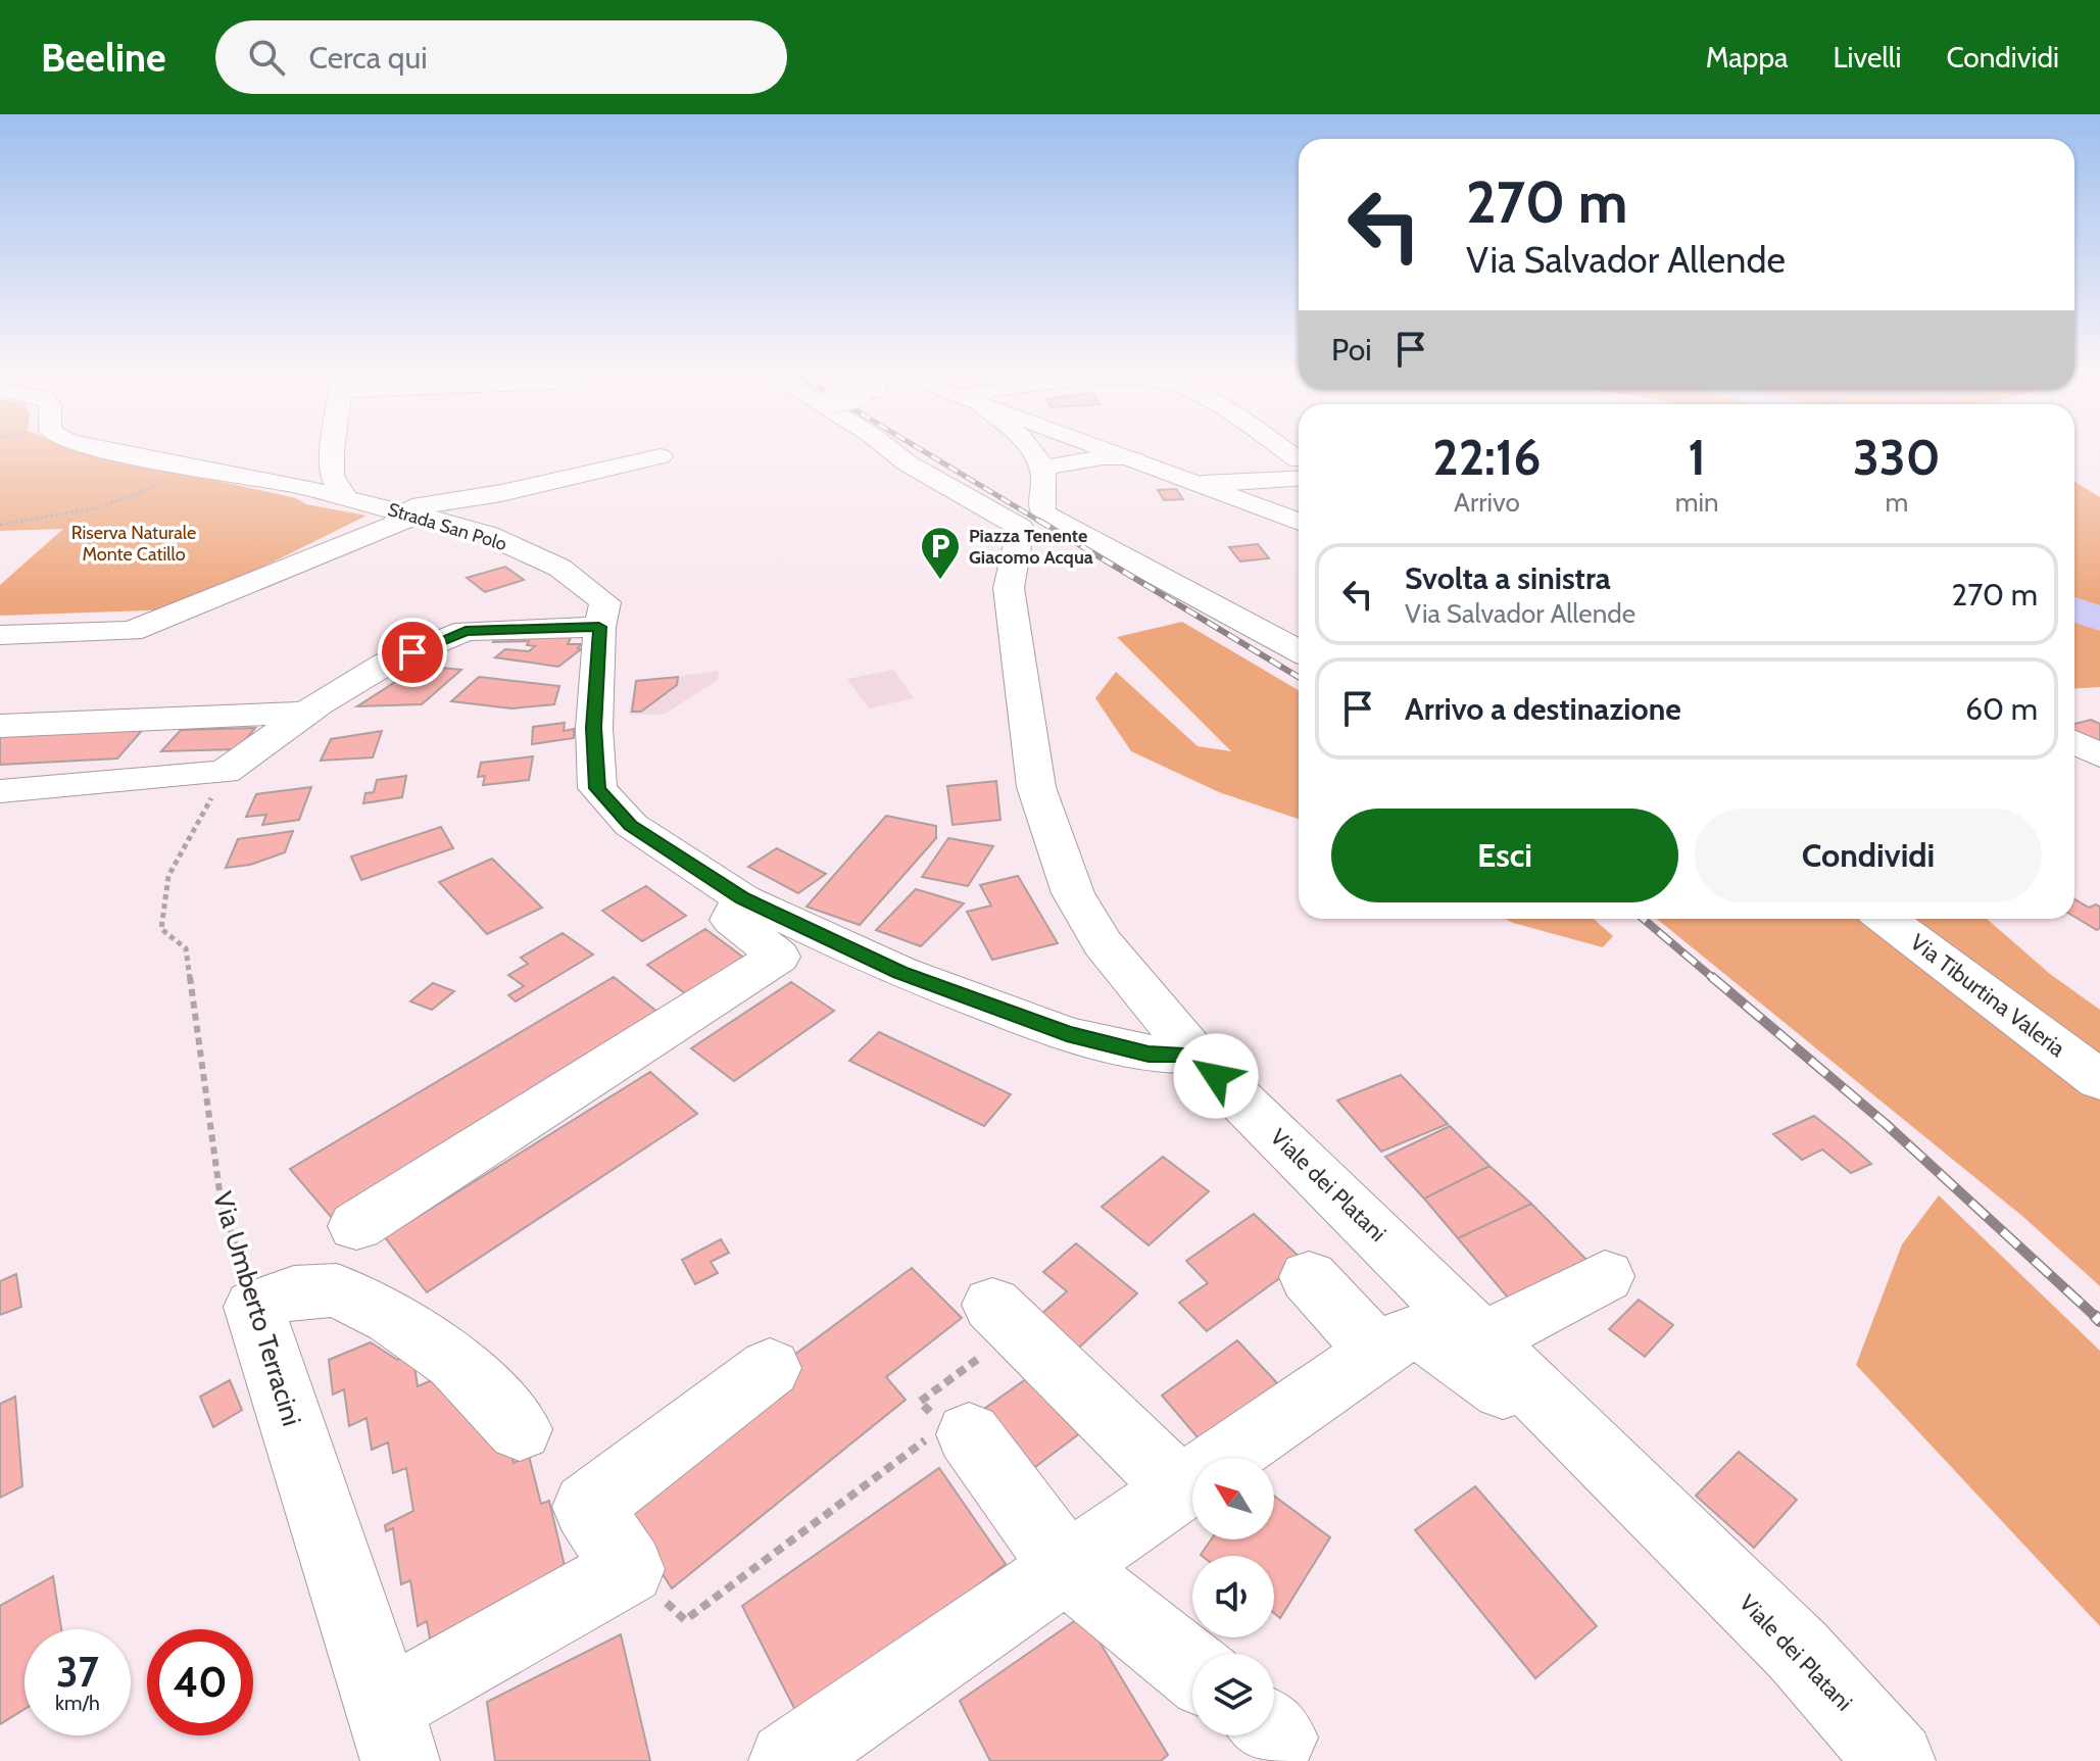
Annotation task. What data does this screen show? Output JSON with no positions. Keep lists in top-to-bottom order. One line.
{"streets":{"street":["Strada San Polo","Via Tiburtina Valeria","Viale dei Platani","Via Umberto Terracini"]},"crossings":[["Strada San Polo","Viale dei Platani"]],"parks":["Riserva Naturale Monte Catillo"],"places":{"parking":["Piazza Tenente Giacomo Acqua"]},"north":"top left","page":{"header":"Beeline","search":"Cerca qui","nav":["Mappa","Livelli","Condividi"],"turn":["270 m","Via Salvador Allende"],"then":"Poi","eta":["22:16","Arrivo","1","min","330","m"],"list":[{"name":"Svolta a sinistra","note":"Via Salvador Allende","value":"270 m"},{"name":"Arrivo a destinazione","value":"60 m"}],"buttons":["Esci","Condividi"],"speed":"37 km/h","limit":"40"}}
